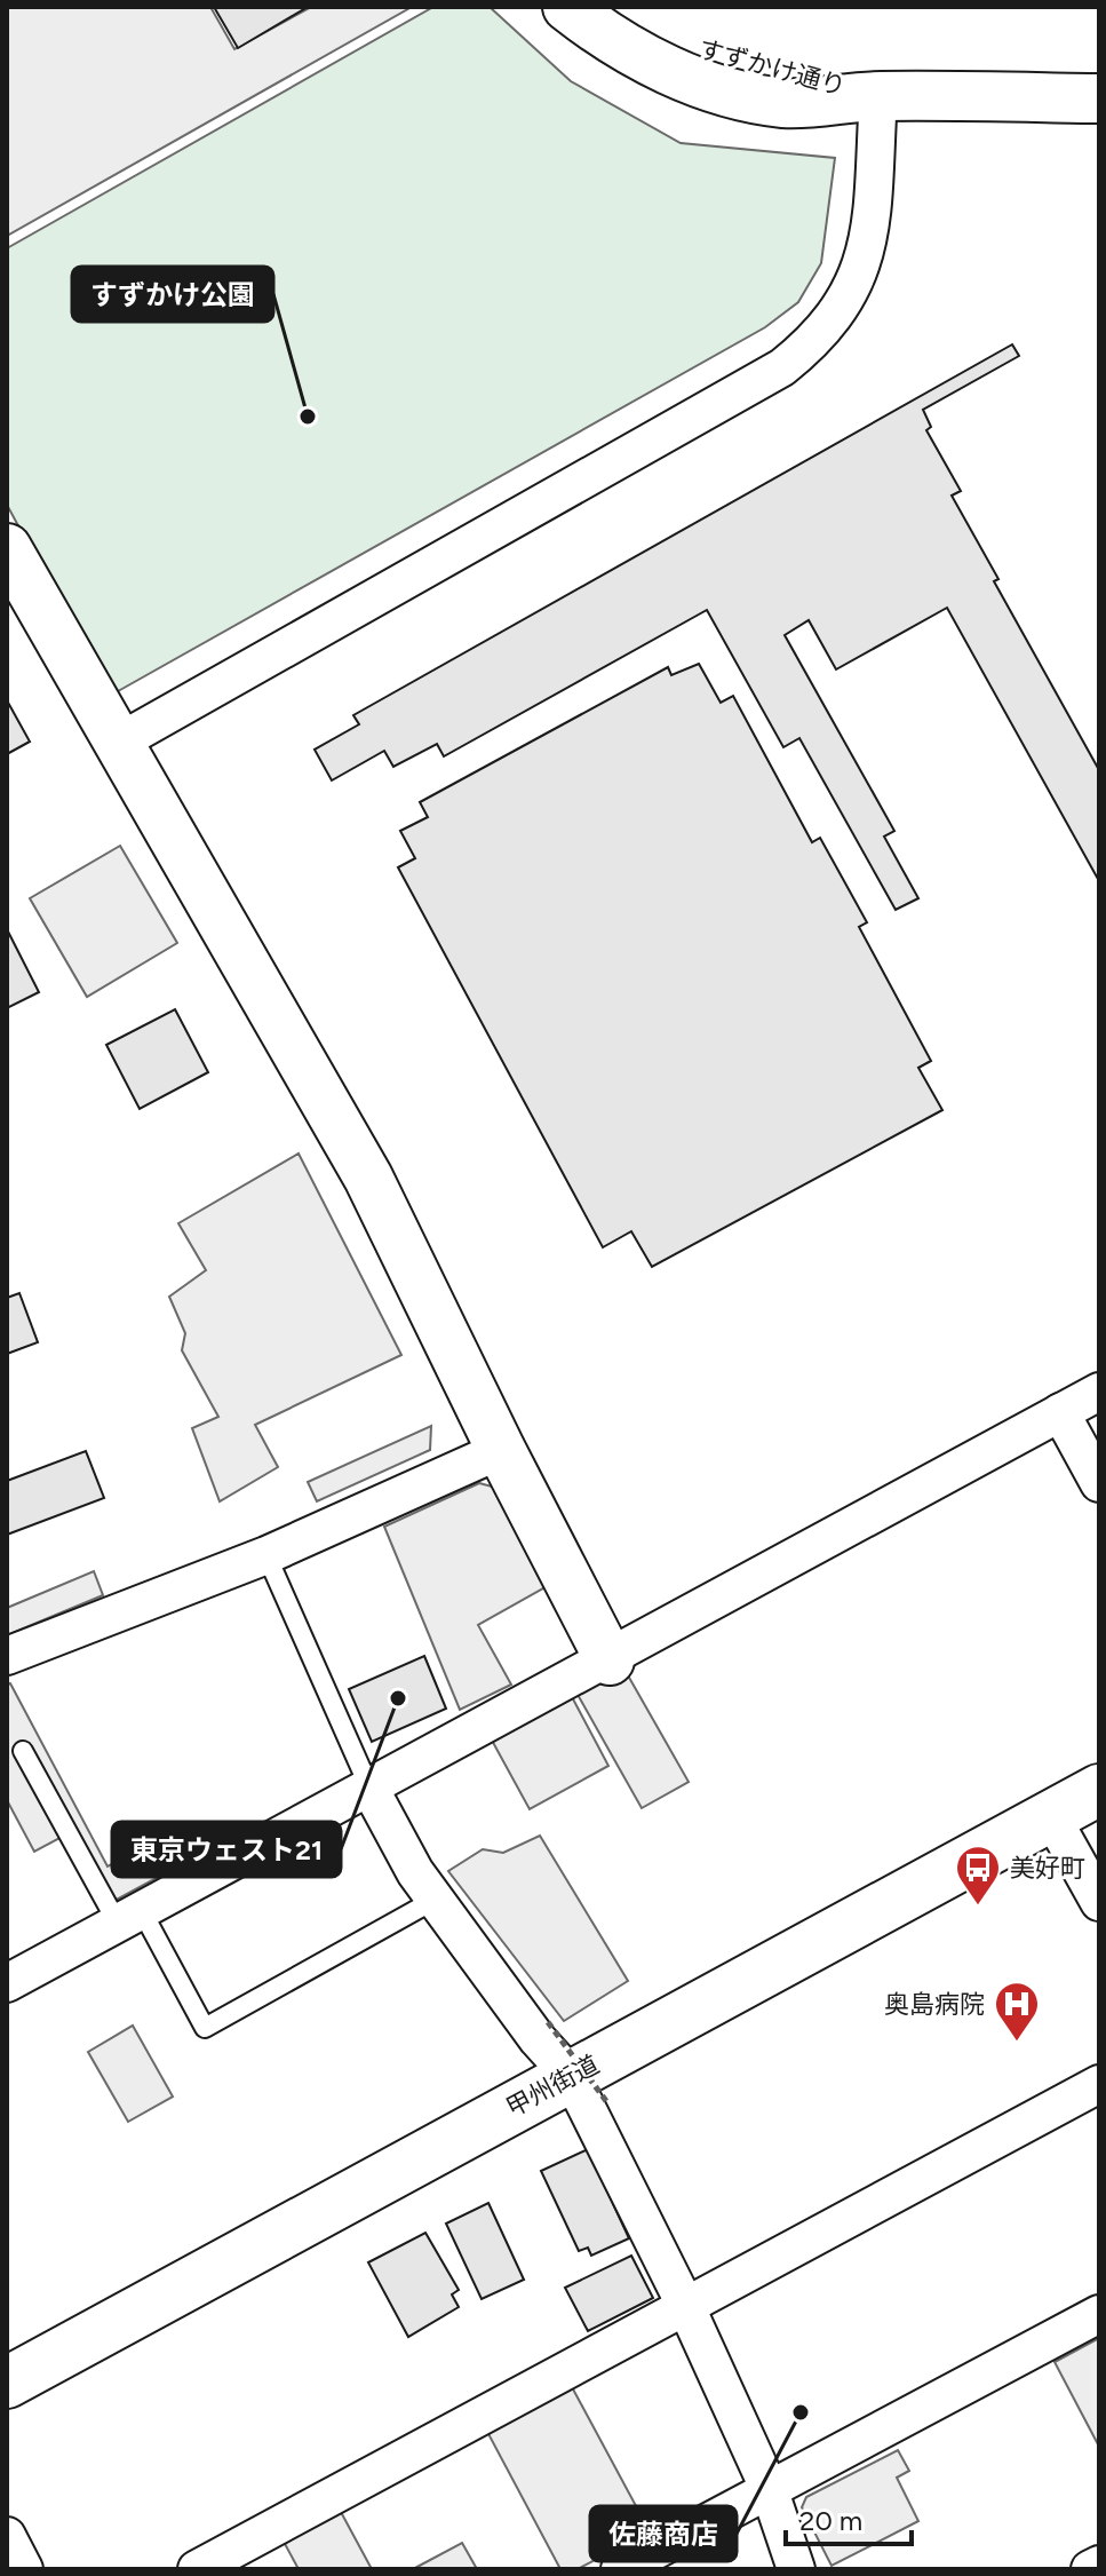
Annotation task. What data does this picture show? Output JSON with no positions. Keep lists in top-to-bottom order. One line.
{"streets":{"highway":["甲州街道"],"street":["すずかけ通り"]},"places":{"other":["すずかけ公園","東京ウェスト21","佐藤商店"],"bus stop":["美好町"],"hospital":["奥島病院"]},"scale_bar":"20 m"}
